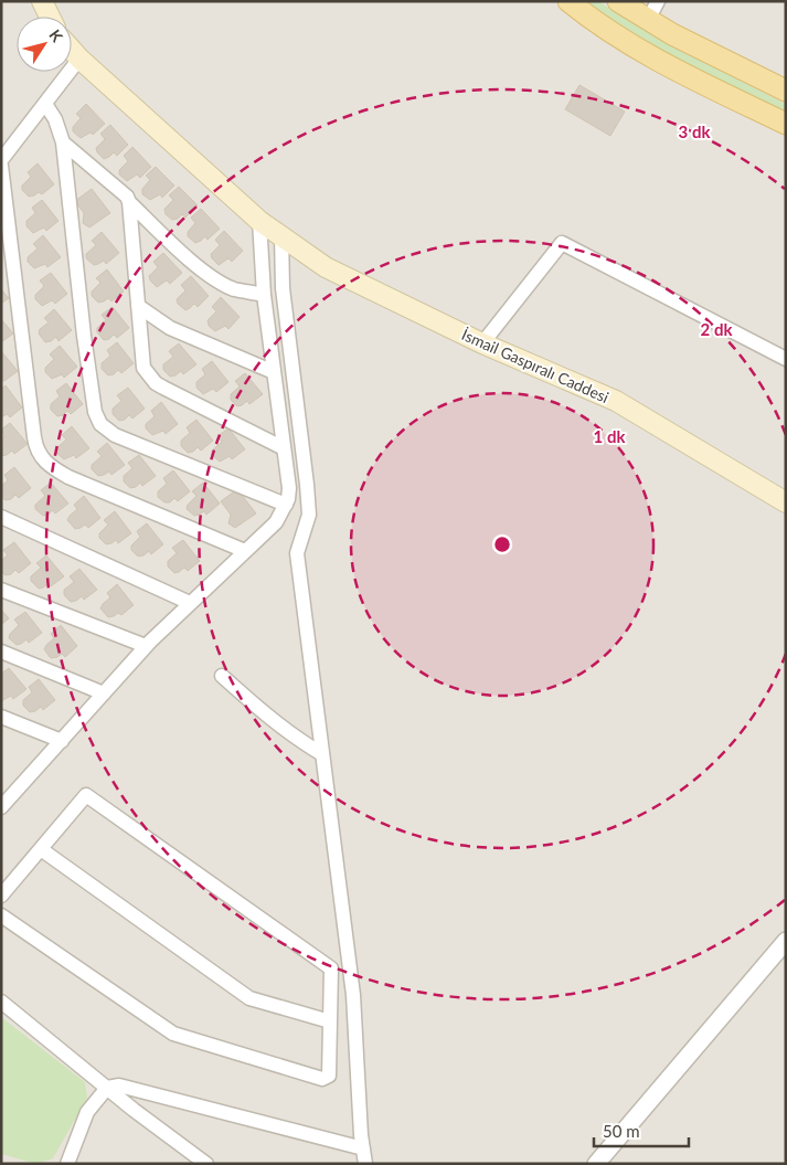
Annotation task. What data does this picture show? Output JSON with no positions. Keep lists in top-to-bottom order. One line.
{"streets":{"main road":["İsmail Gaspıralı Caddesi"]},"scale_bar":"50 m","north":"top right","rings":["3 dk","2 dk","1 dk"]}
